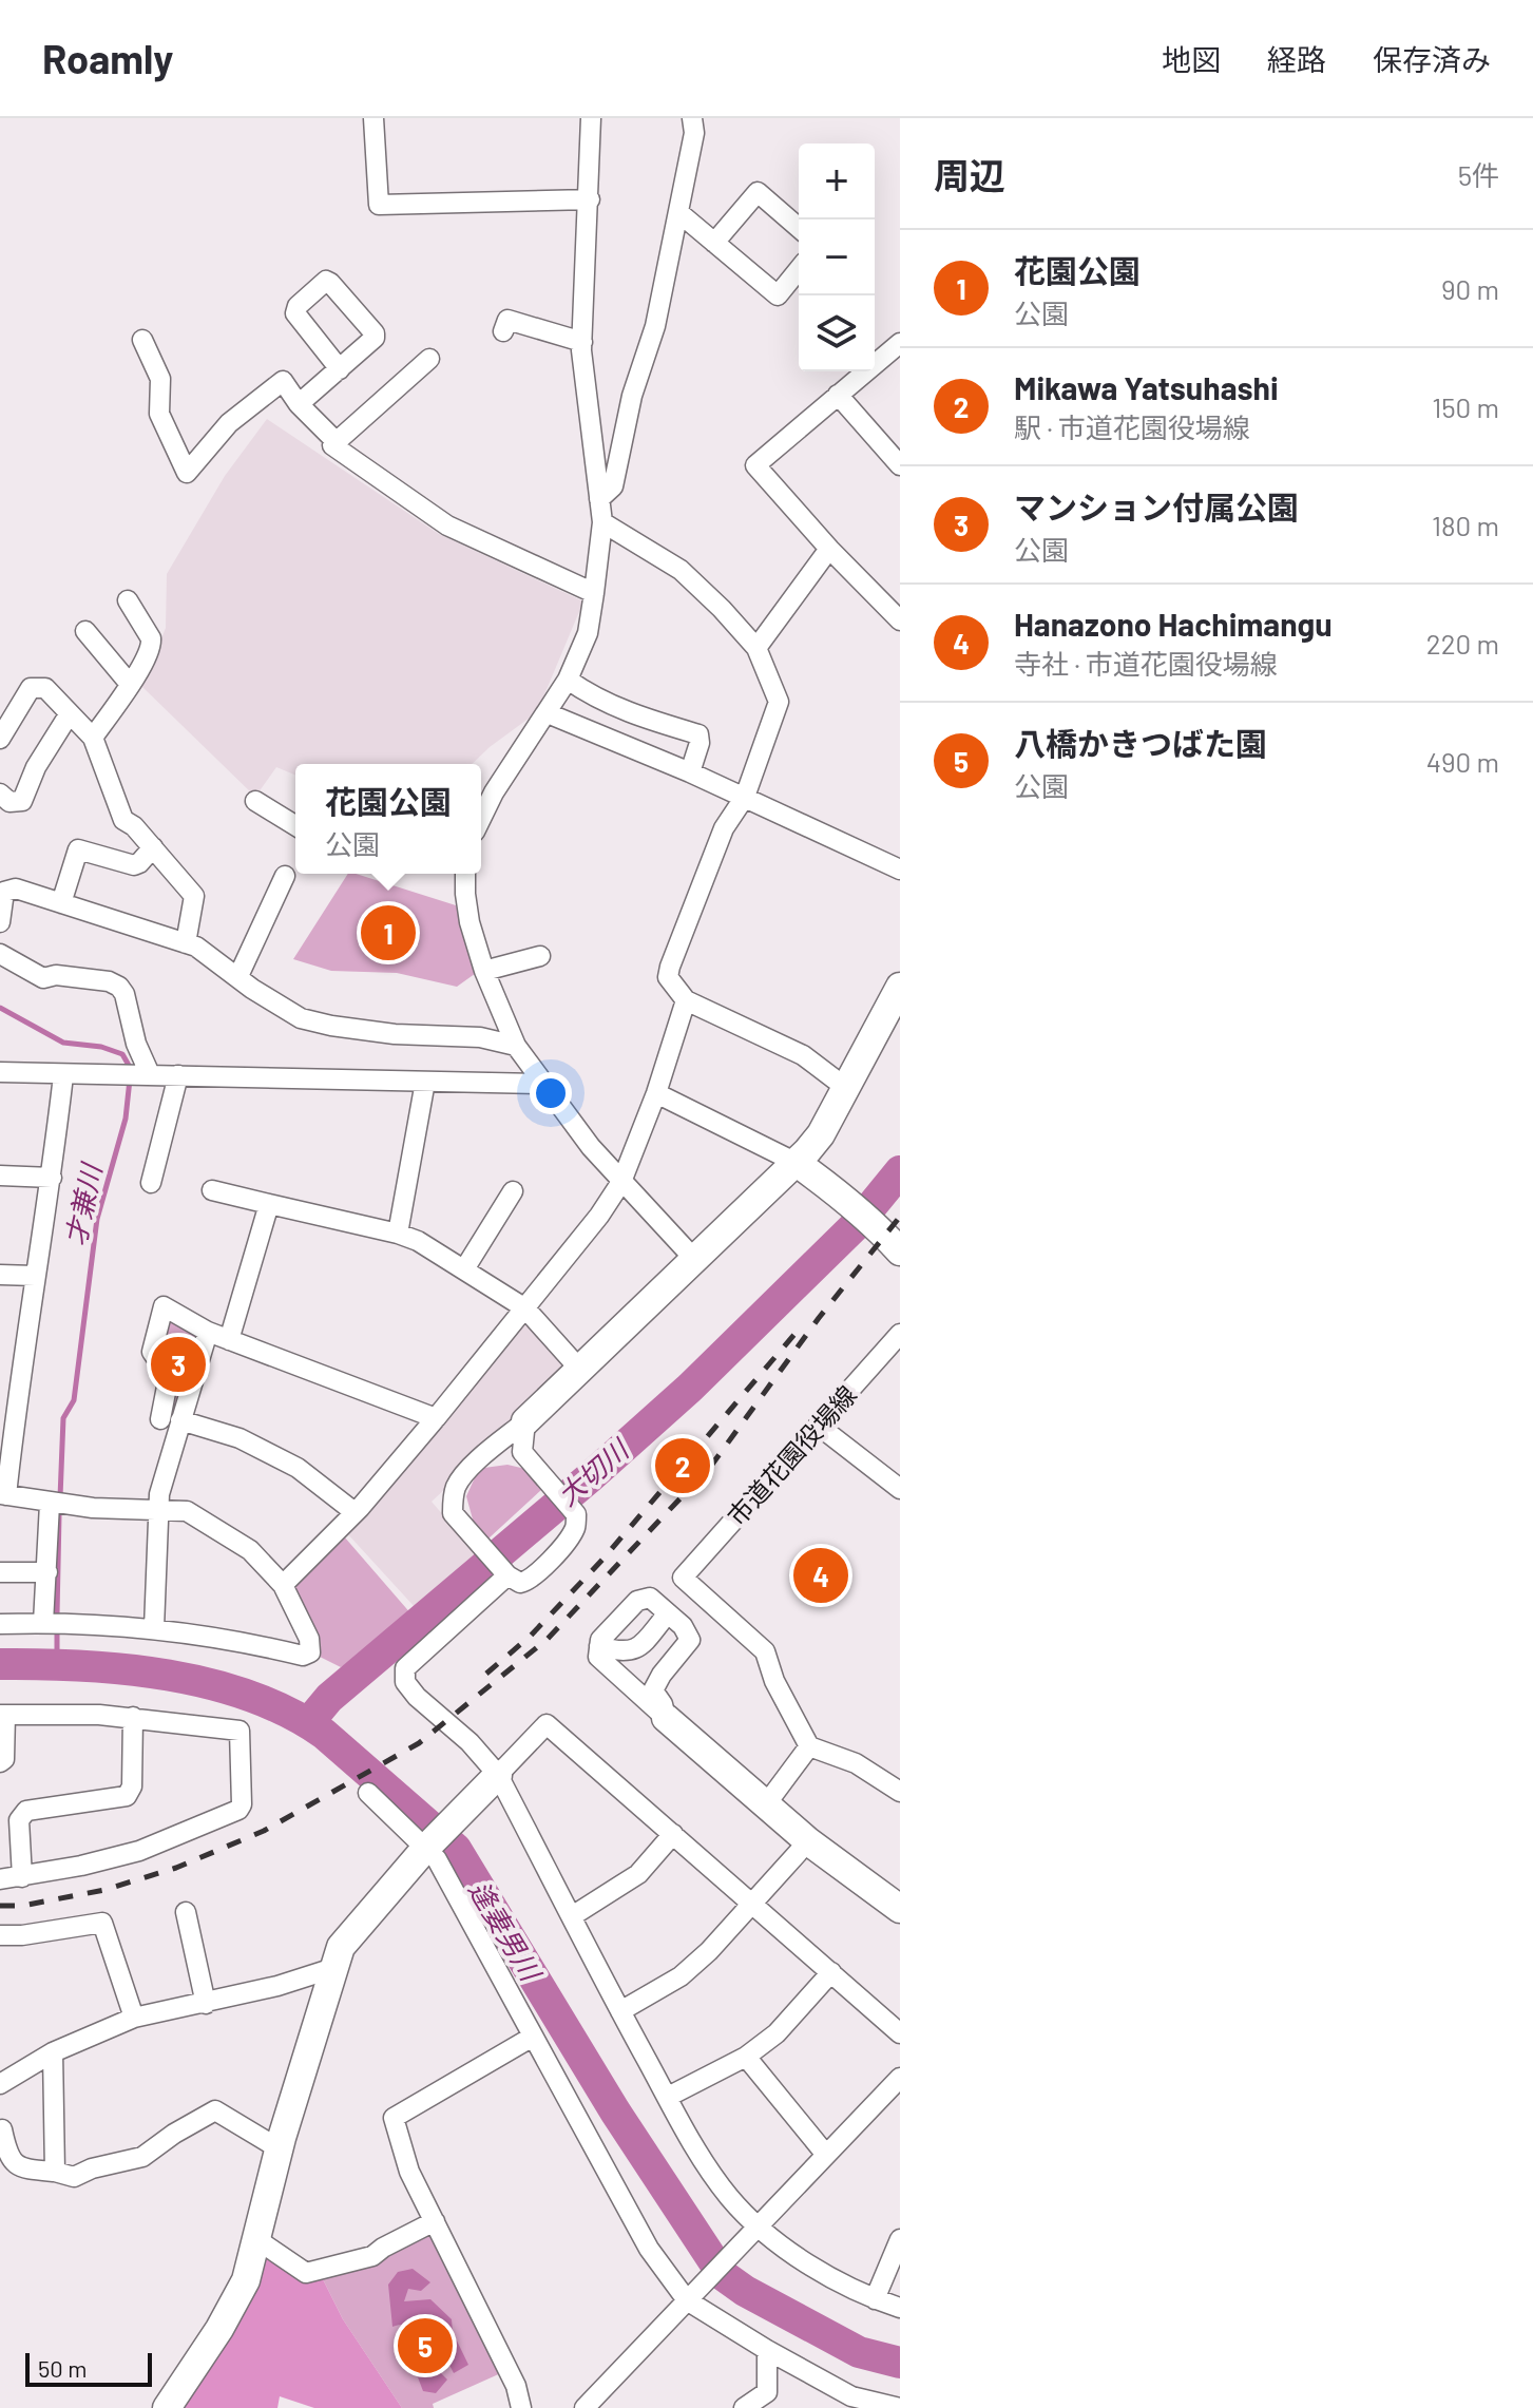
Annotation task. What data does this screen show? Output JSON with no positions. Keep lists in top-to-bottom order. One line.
{"streets":{"street":["市道花園役場線"]},"water":["才兼川","大切川","逢妻男川"],"scale_bar":"50 m","page":{"header":"Roamly","nav":["地図","経路","保存済み"],"heading":["周辺","5件"],"map_buttons":["+","−"],"list":[{"mark":"1","name":"花園公園","note":"公園","value":"90 m"},{"mark":"2","name":"Mikawa Yatsuhashi","note":"駅 · 市道花園役場線","value":"150 m"},{"mark":"3","name":"マンション付属公園","note":"公園","value":"180 m"},{"mark":"4","name":"Hanazono Hachimangu","note":"寺社 · 市道花園役場線","value":"220 m"},{"mark":"5","name":"八橋かきつばた園","note":"公園","value":"490 m"}],"popup":["花園公園","公園"],"pins":["1","3","2","4","5"],"scale":"50 m"}}
